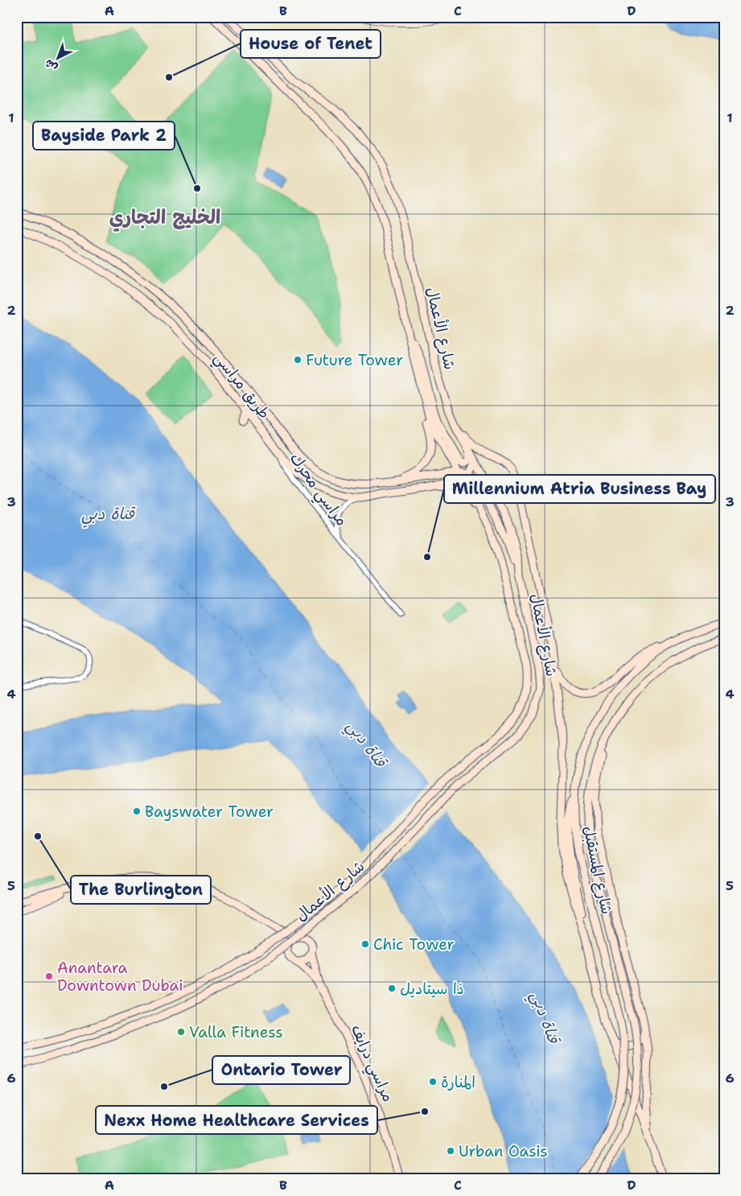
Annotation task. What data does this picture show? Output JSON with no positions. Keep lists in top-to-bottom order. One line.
{"streets":{"street":["شارع الأعمال","طريق مراسي","مراسي محرك","شارع المستقبل","مراسي درايف"]},"crossings":[["شارع الأعمال","طريق مراسي"],["طريق مراسي","مراسي محرك"]],"districts":["الخليج التجاري"],"water":["قناة دبي"],"places":["House of Tenet","Bayside Park 2","Future Tower","Millennium Atria Business Bay","Bayswater Tower","The Burlington","Chic Tower","Anantara Downtown Dubai","ذا سيتاديل","Valla Fitness","المنارة","Ontario Tower","Nexx Home Healthcare Services","Urban Oasis"],"north":"bottom left","grid":{"columns":["A","B","C","D"],"rows":["1","2","3","4","5","6"]}}
